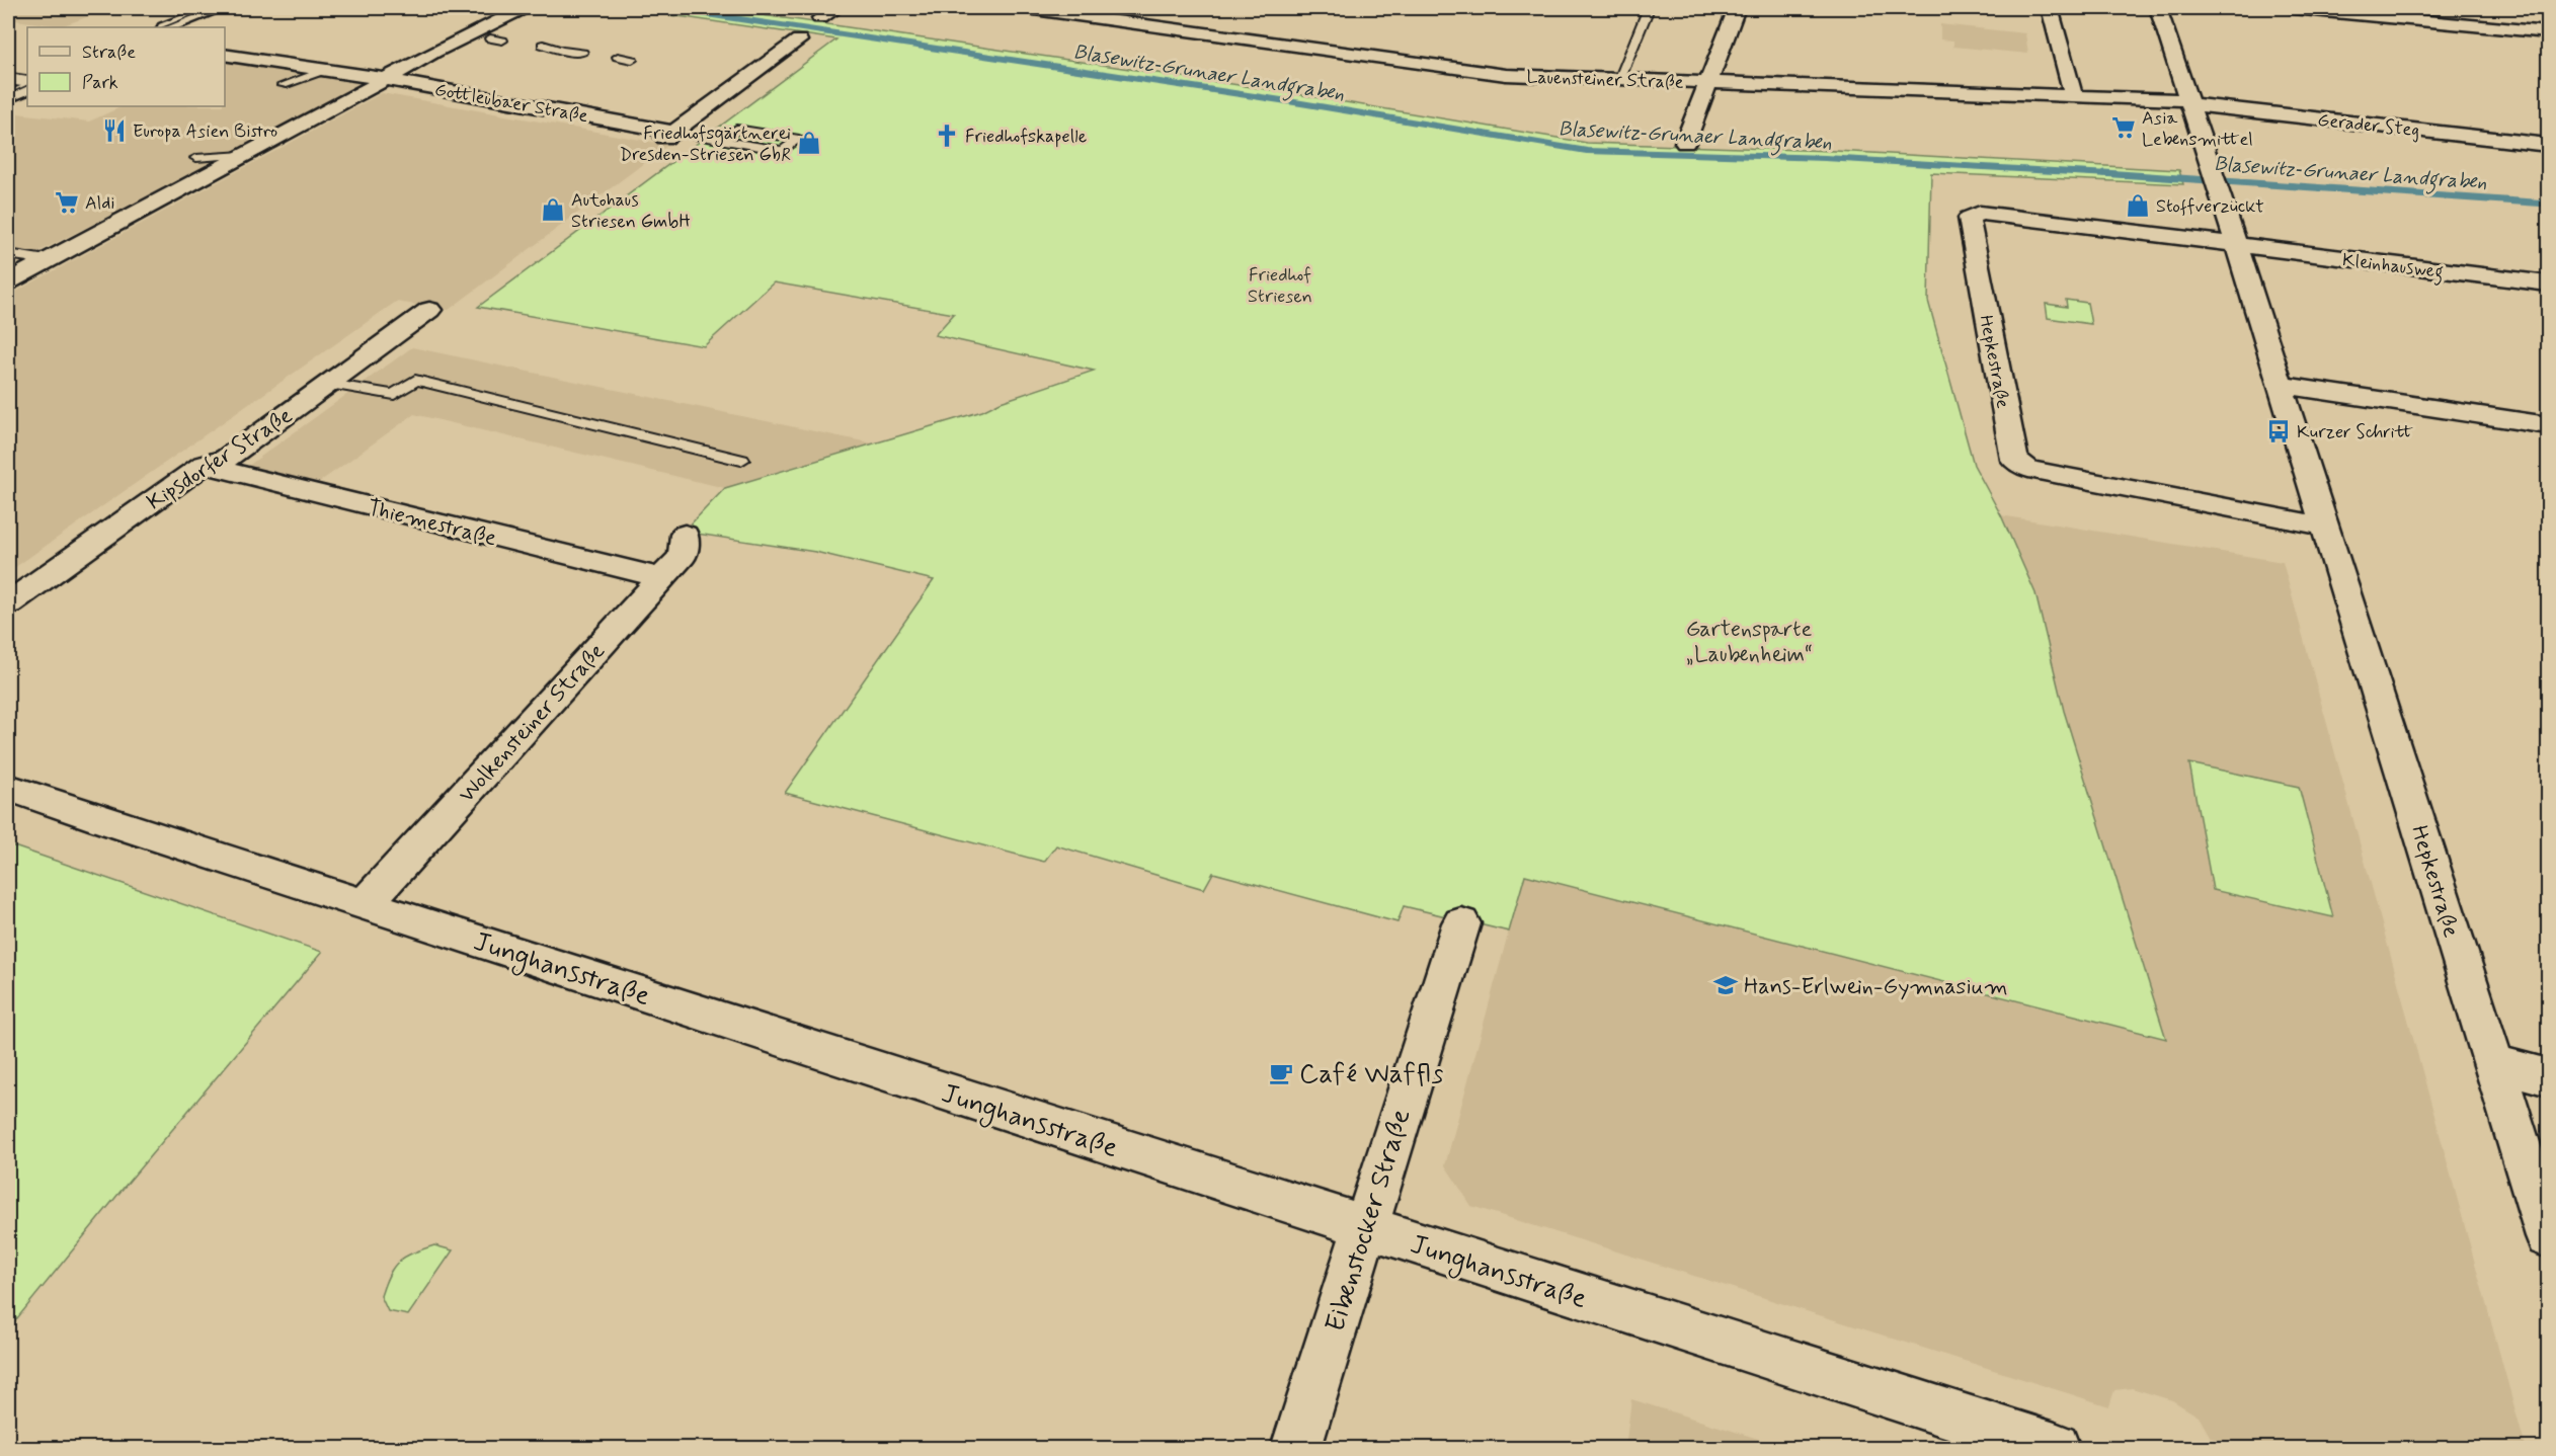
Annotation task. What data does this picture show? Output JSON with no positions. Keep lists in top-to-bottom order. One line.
{"streets":{"street":["Lauensteiner Straße","Gottleubaer Straße","Gerader Steg","Kleinhausweg","Hepkestraße","Kipsdorfer Straße","Thiemestraße","Wolkensteiner Straße","Junghansstraße","Eibenstocker Straße"]},"crossings":[["Lauensteiner Straße","Gerader Steg"],["Lauensteiner Straße","Hepkestraße"],["Gerader Steg","Hepkestraße"],["Kleinhausweg","Hepkestraße"],["Kipsdorfer Straße","Thiemestraße"],["Thiemestraße","Wolkensteiner Straße"],["Wolkensteiner Straße","Junghansstraße"],["Junghansstraße","Eibenstocker Straße"]],"water":["Blasewitz‐Grunaer Landgraben"],"parks":["Friedhof Striesen","Gartensparte „Laubenheim“"],"places":{"supermarket":["Asia Lebensmittel","Aldi"],"restaurant":["Europa Asien Bistro"],"church":["Friedhofskapelle"],"shop":["Friedhofsgärtnerei Dresden-Striesen GbR","Stoffverzückt","Autohaus Striesen GmbH"],"bus stop":["Kurzer Schritt"],"school or university":["Hans-Erlwein-Gymnasium"],"cafe":["Café Waffls"]},"legend":["Straße","Park"]}
